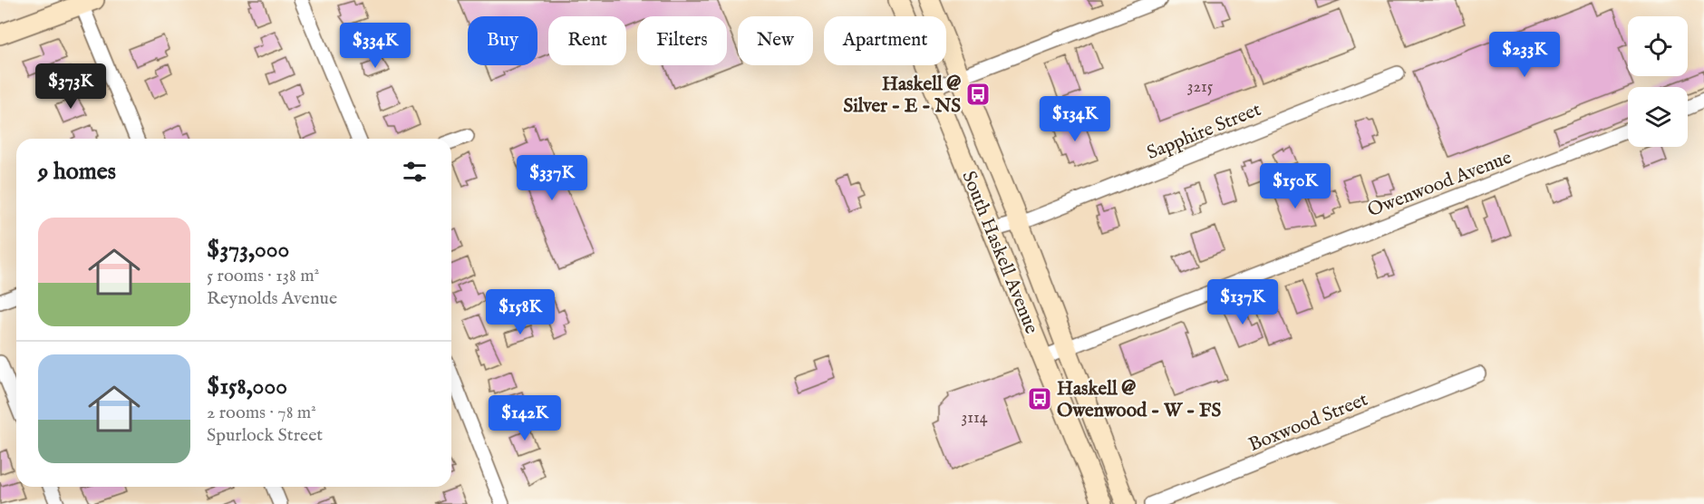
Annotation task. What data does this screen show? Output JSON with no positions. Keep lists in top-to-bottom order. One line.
{"streets":{"main road":["South Haskell Avenue"],"street":["Sapphire Street","Owenwood Avenue","Boxwood Street"]},"crossings":[["Sapphire Street","South Haskell Avenue"],["Owenwood Avenue","South Haskell Avenue"]],"places":{"bus stop":["Haskell @ Silver - E - NS","Haskell @ Owenwood - W - FS"]},"house_numbers":["3215","3114"],"page":{"chip":["Buy","Rent","Filters","New","Apartment"],"price":["$334K","$233K","$373K","$134K","$337K","$150K","$137K","$158K","$142K"],"heading":"9 homes","list":[{"name":"$373,000","note":"5 rooms · 138 m² · Reynolds Avenue"},{"name":"$158,000","note":"2 rooms · 78 m² · Spurlock Street"}]}}
